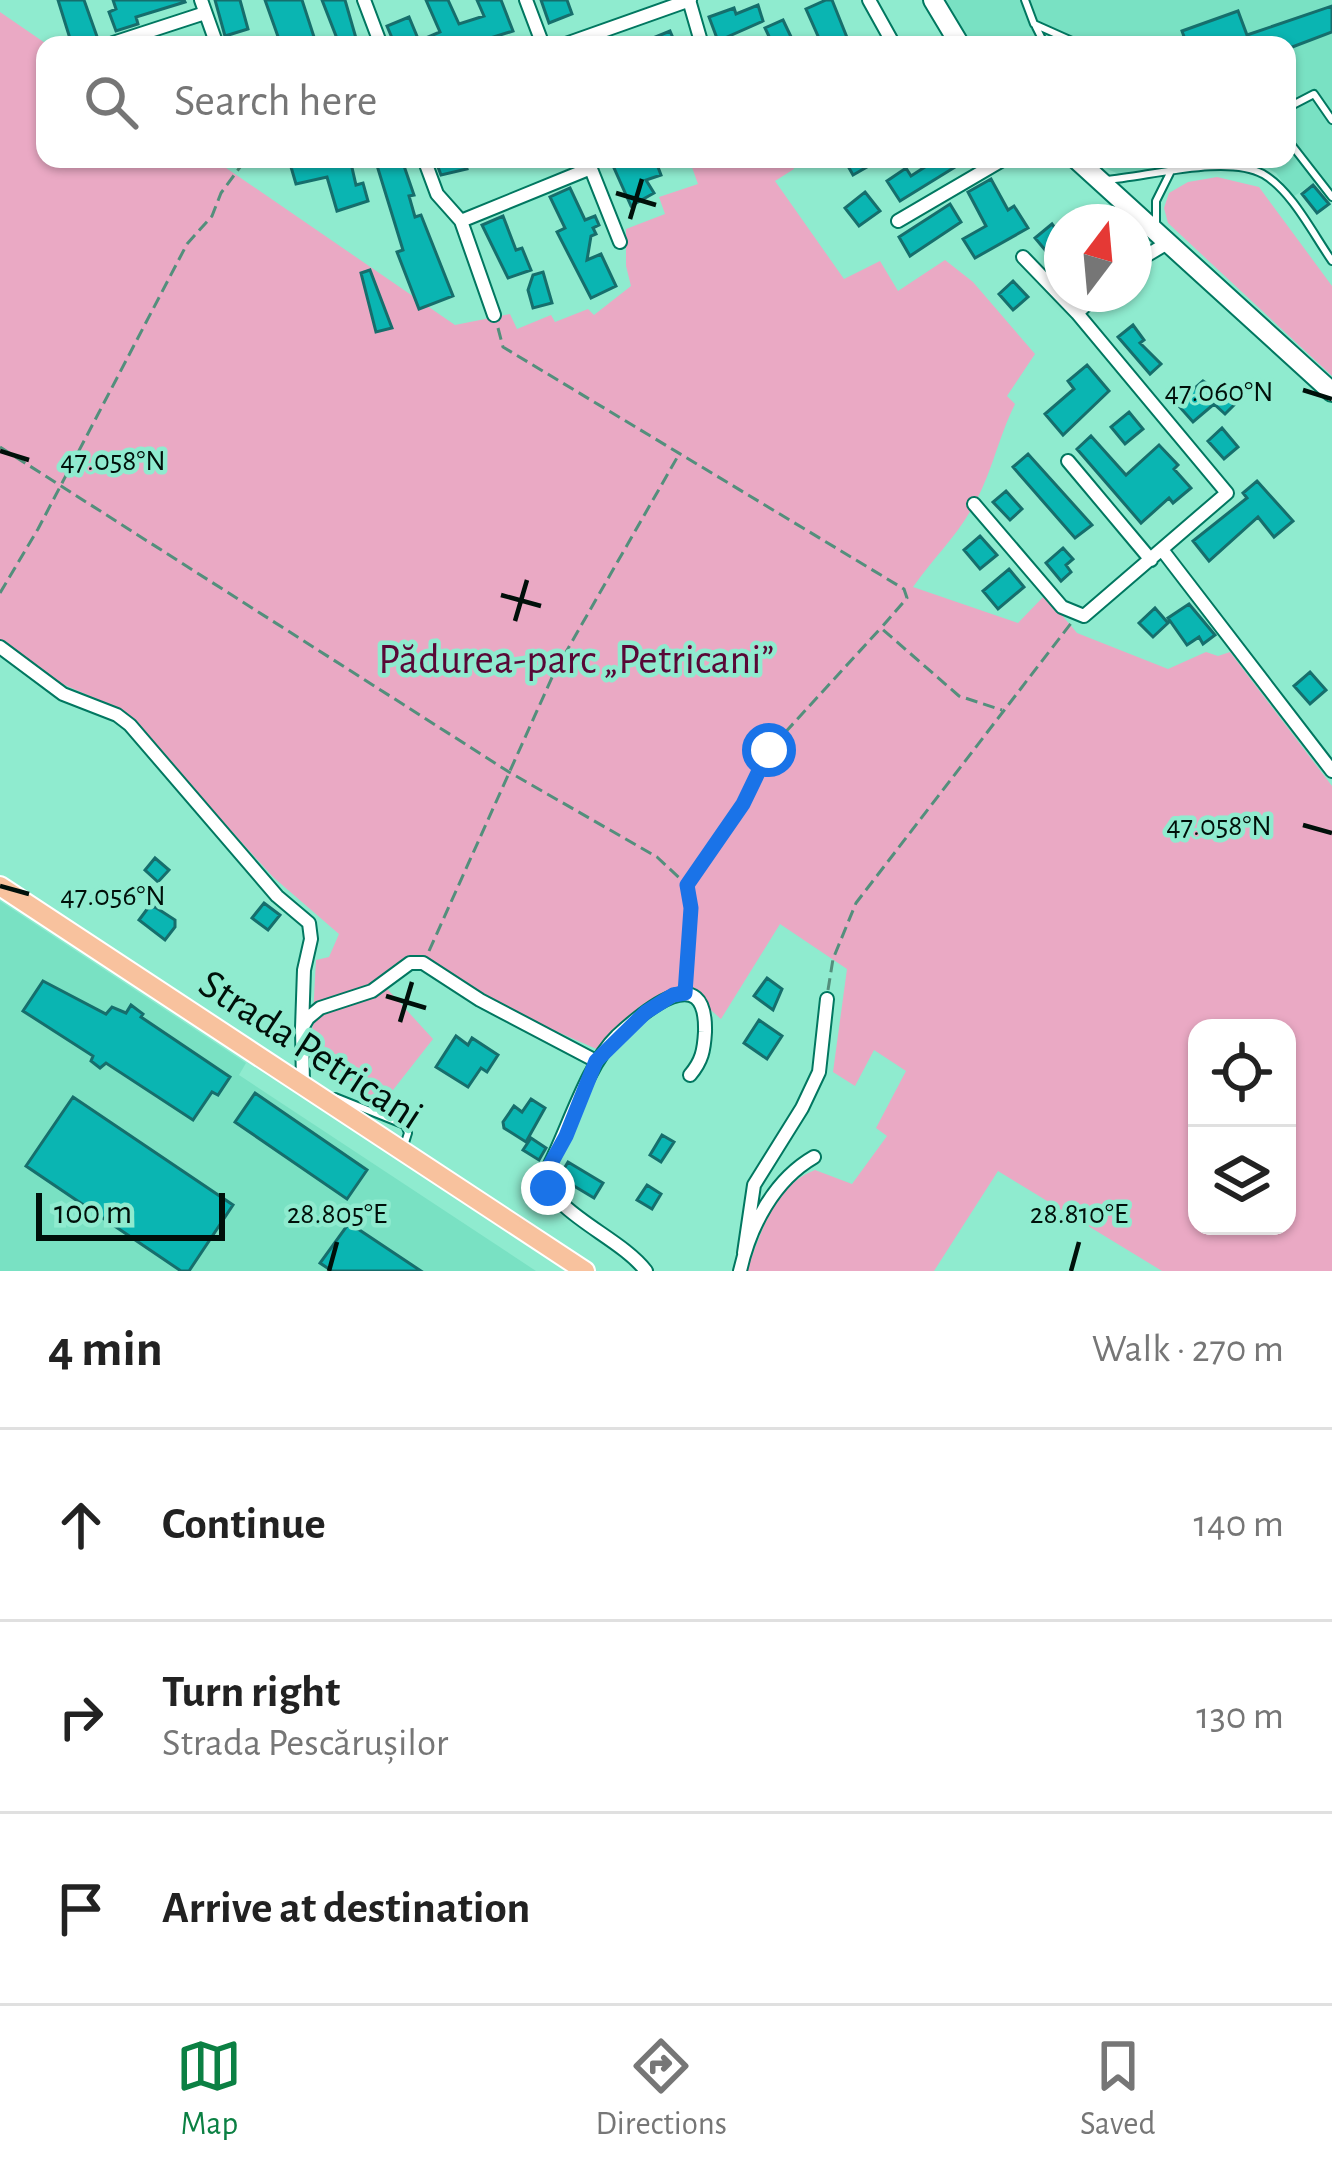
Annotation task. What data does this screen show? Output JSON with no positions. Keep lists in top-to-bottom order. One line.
{"streets":{"main road":["Strada Petricani"]},"parks":["Pădurea-parc „Petricani”"],"scale_bar":"100 m","north":"top","page":{"search":"Search here","scale":"100 m","heading":["4 min","Walk · 270 m"],"list":[["Continue","140 m"],["Turn right","Strada Pescărușilor","130 m"],"Arrive at destination"],"nav":["Map","Directions","Saved"]},"coordinates":["47.060°N","47.058°N","47.056°N","28.805°E","28.810°E"]}
